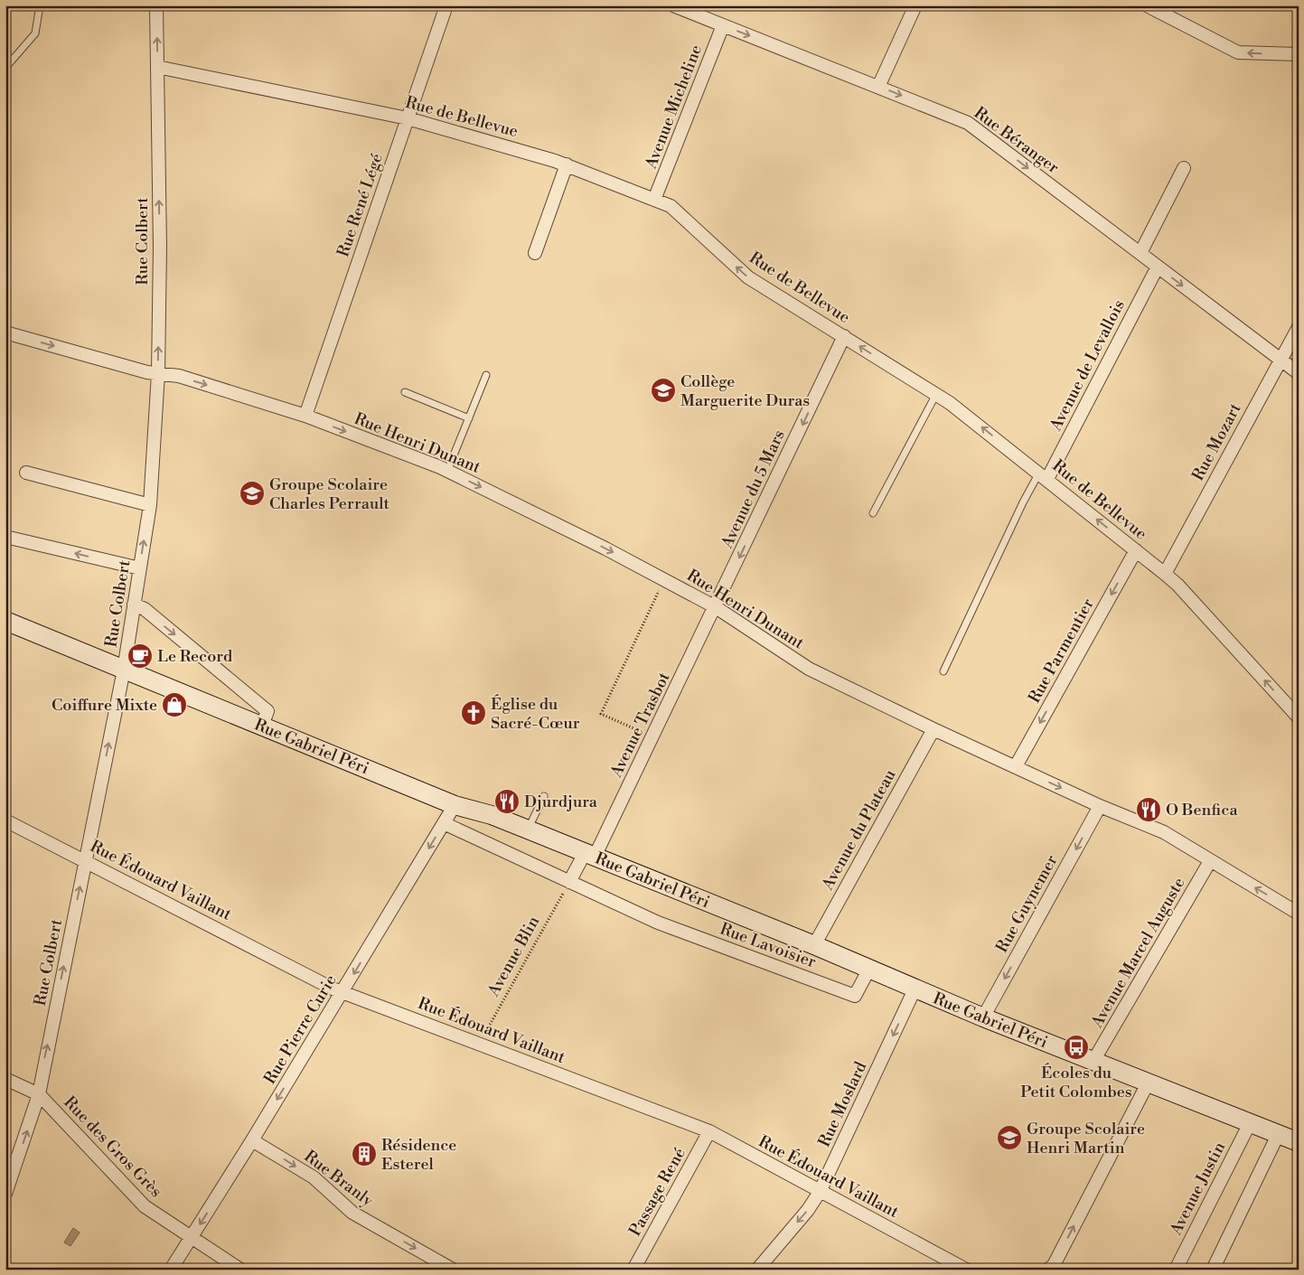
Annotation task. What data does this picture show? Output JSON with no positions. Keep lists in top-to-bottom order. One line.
{"streets":{"main road":["Rue Gabriel Péri"],"street":["Avenue Micheline","Rue de Bellevue","Rue Béranger","Rue René Légé","Rue Colbert","Avenue de Levallois","Rue Mozart","Rue Henri Dunant","Avenue du 5 Mars","Rue Parmentier","Avenue Trasbot","Avenue du Plateau","Rue Édouard Vaillant","Rue Guynemer","Rue Lavoisier","Avenue Marcel Auguste","Rue Pierre Curie","Rue Moslard","Rue des Gros Grès","Rue Branly","Avenue Justin","Passage René"],"path":["Avenue Blin"]},"crossings":[["Avenue Micheline","Rue de Bellevue"],["Avenue Micheline","Rue Béranger"],["Rue de Bellevue","Rue René Légé"],["Rue de Bellevue","Rue Colbert"],["Rue de Bellevue","Avenue de Levallois"],["Rue de Bellevue","Rue Mozart"],["Rue de Bellevue","Avenue du 5 Mars"],["Rue de Bellevue","Rue Parmentier"],["Rue Béranger","Avenue de Levallois"],["Rue Béranger","Rue Mozart"],["Rue René Légé","Rue Henri Dunant"],["Rue Colbert","Rue Henri Dunant"],["Rue Colbert","Rue Gabriel Péri"],["Rue Colbert","Rue Édouard Vaillant"],["Rue Colbert","Rue des Gros Grès"],["Rue Henri Dunant","Avenue du 5 Mars"],["Rue Henri Dunant","Rue Parmentier"],["Rue Henri Dunant","Avenue Trasbot"],["Rue Henri Dunant","Avenue du Plateau"],["Rue Henri Dunant","Rue Guynemer"],["Rue Henri Dunant","Avenue Marcel Auguste"],["Avenue du 5 Mars","Avenue Trasbot"],["Avenue Trasbot","Rue Gabriel Péri"],["Avenue Trasbot","Rue Lavoisier"],["Avenue Trasbot","Avenue Blin"],["Rue Gabriel Péri","Avenue du Plateau"],["Rue Gabriel Péri","Rue Guynemer"],["Rue Gabriel Péri","Rue Lavoisier"],["Rue Gabriel Péri","Avenue Marcel Auguste"],["Rue Gabriel Péri","Rue Pierre Curie"],["Rue Gabriel Péri","Rue Moslard"],["Rue Gabriel Péri","Avenue Justin"],["Rue Édouard Vaillant","Avenue Blin"],["Rue Édouard Vaillant","Rue Pierre Curie"],["Rue Édouard Vaillant","Rue Moslard"],["Rue Édouard Vaillant","Passage René"],["Rue Lavoisier","Avenue Blin"],["Rue Lavoisier","Rue Pierre Curie"],["Rue Pierre Curie","Rue des Gros Grès"],["Rue Pierre Curie","Rue Branly"]],"one_way":["Rue de Bellevue","Rue Béranger","Rue Colbert","Avenue du 5 Mars","Rue Parmentier","Rue Guynemer","Rue Pierre Curie","Rue Moslard","Rue Branly"],"places":{"school or university":["Collège Marguerite Duras","Groupe Scolaire Charles Perrault","Groupe Scolaire Henri Martin"],"cafe":["Le Record"],"shop":["Coiffure Mixte"],"church":["Église du Sacré-Cœur"],"restaurant":["Djurdjura","O Benfica"],"bus stop":["Écoles du Petit Colombes"],"building":["Résidence Esterel"]}}
